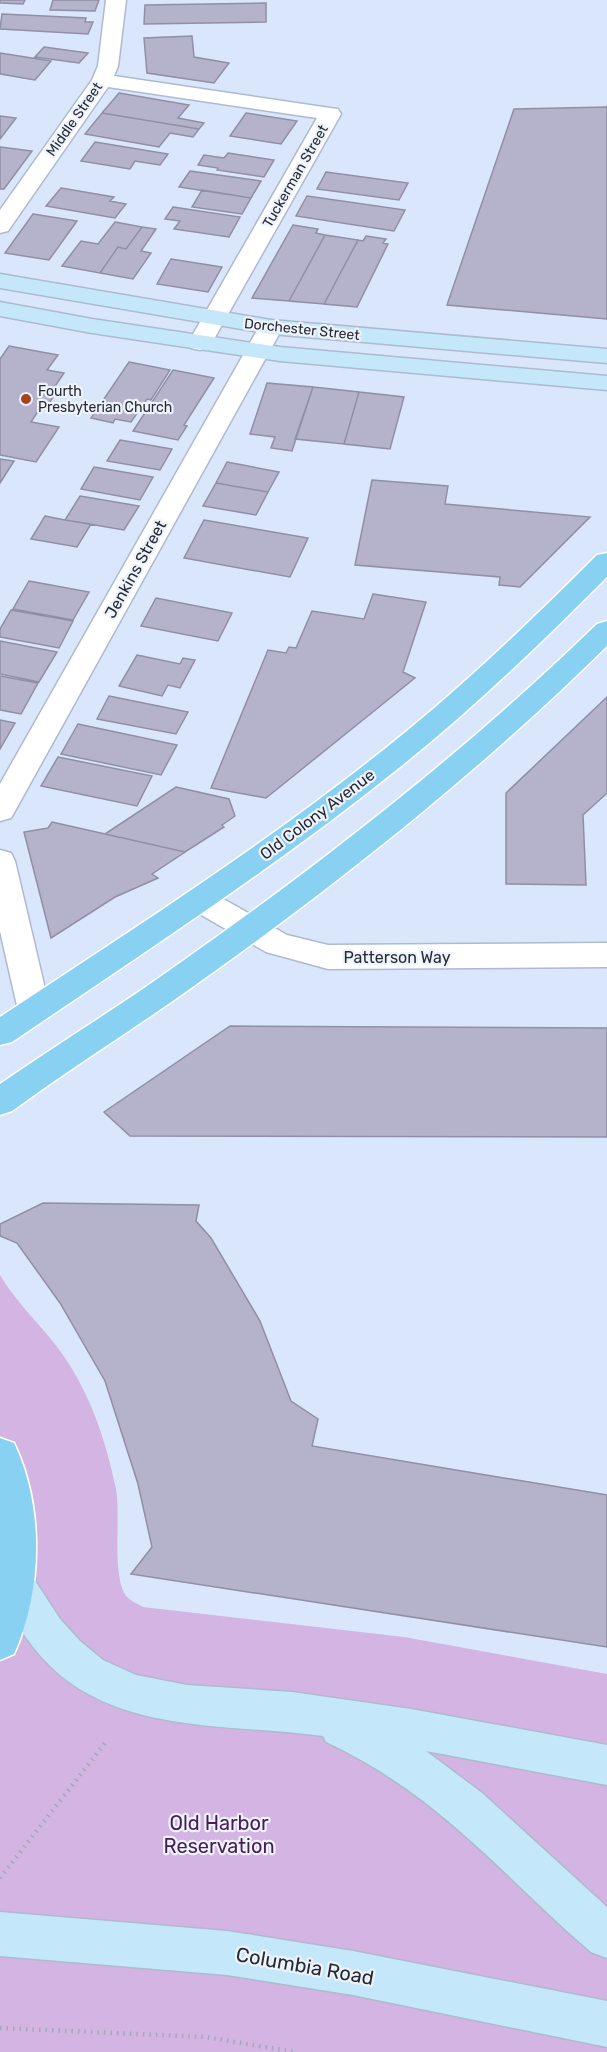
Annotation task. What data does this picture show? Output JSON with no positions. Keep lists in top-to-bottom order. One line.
{"streets":{"main road":["Dorchester Street","Old Colony Avenue","Columbia Road"],"street":["Middle Street","Tuckerman Street","Jenkins Street","Patterson Way"]},"crossings":[["Middle Street","Tuckerman Street"],["Tuckerman Street","Dorchester Street"],["Dorchester Street","Jenkins Street"],["Old Colony Avenue","Patterson Way"]],"parks":["Old Harbor Reservation"],"places":["Fourth Presbyterian Church"]}
